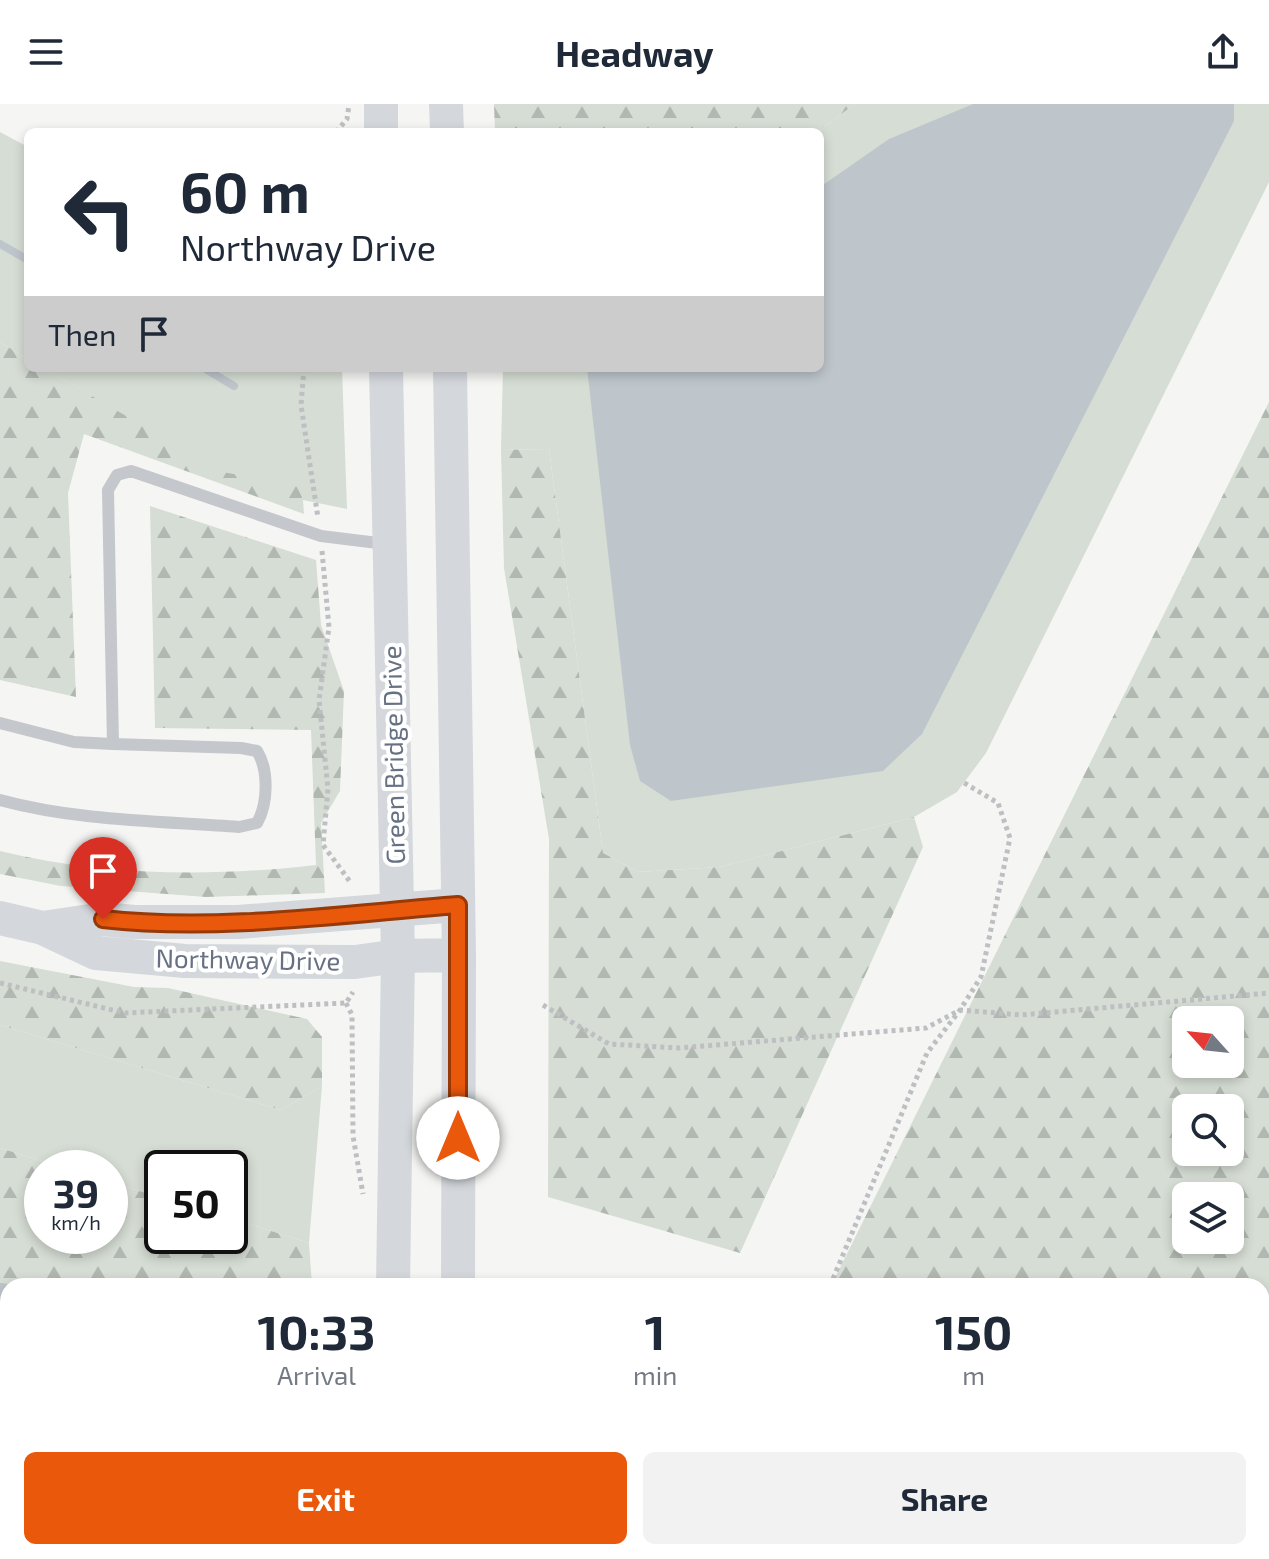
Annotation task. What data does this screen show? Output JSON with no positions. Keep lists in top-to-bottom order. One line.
{"streets":{"main road":["Green Bridge Drive","Northway Drive"]},"crossings":[["Green Bridge Drive","Northway Drive"]],"north":"top left","page":{"header":"Headway","turn":["60 m","Northway Drive"],"then":"Then","speed":"39 km/h","limit":"50","eta":["10:33","Arrival","1","min","150","m"],"buttons":["Exit","Share"]}}
